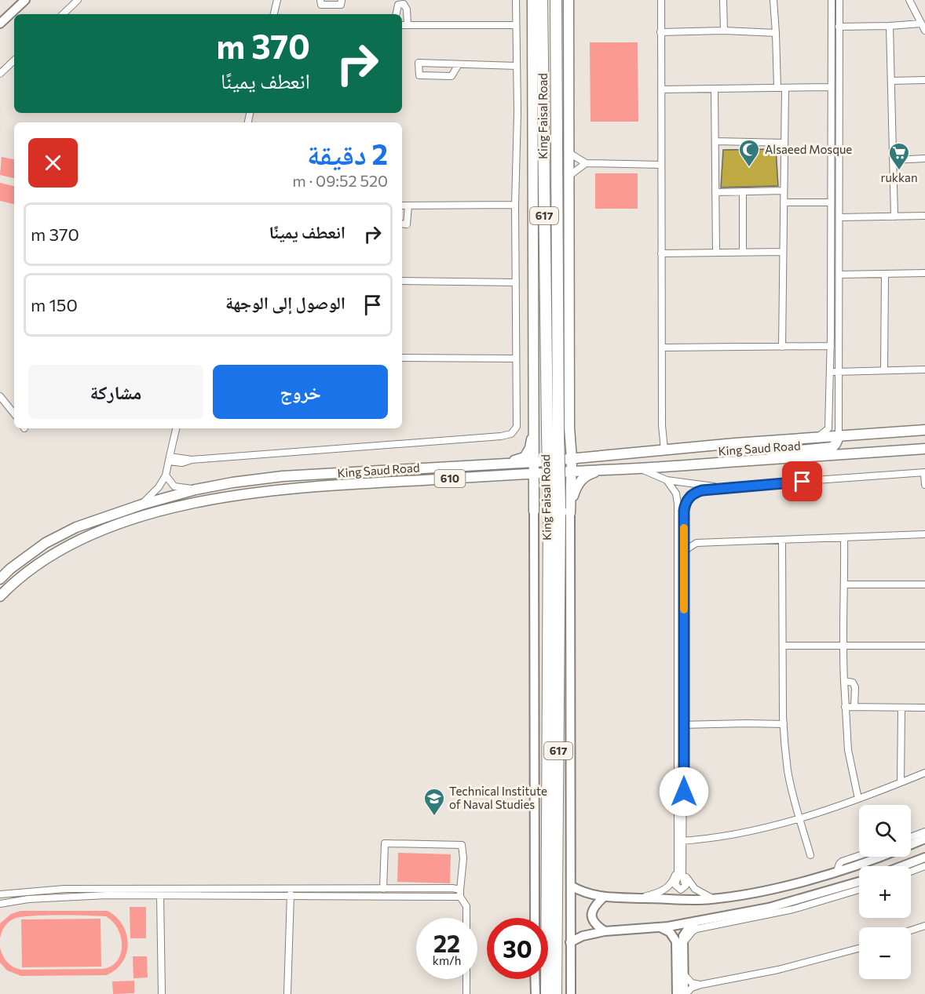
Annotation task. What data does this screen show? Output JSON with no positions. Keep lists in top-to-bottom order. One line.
{"streets":{"highway":["King Faisal Road","617"],"main road":["King Saud Road","610"]},"places":{"mosque":["Alsaeed Mosque"],"supermarket":["rukkan"],"school or university":["Technical Institute of Naval Studies"]},"page":{"turn":["370 m","انعطف يمينًا"],"heading":["2 دقيقة","520 m · 09:52"],"list":[{"name":"انعطف يمينًا","value":"370 m"},{"name":"الوصول إلى الوجهة","value":"150 m"}],"buttons":["خروج","مشاركة"],"map_buttons":["+","−"],"speed":"22 km/h","limit":"30"}}
